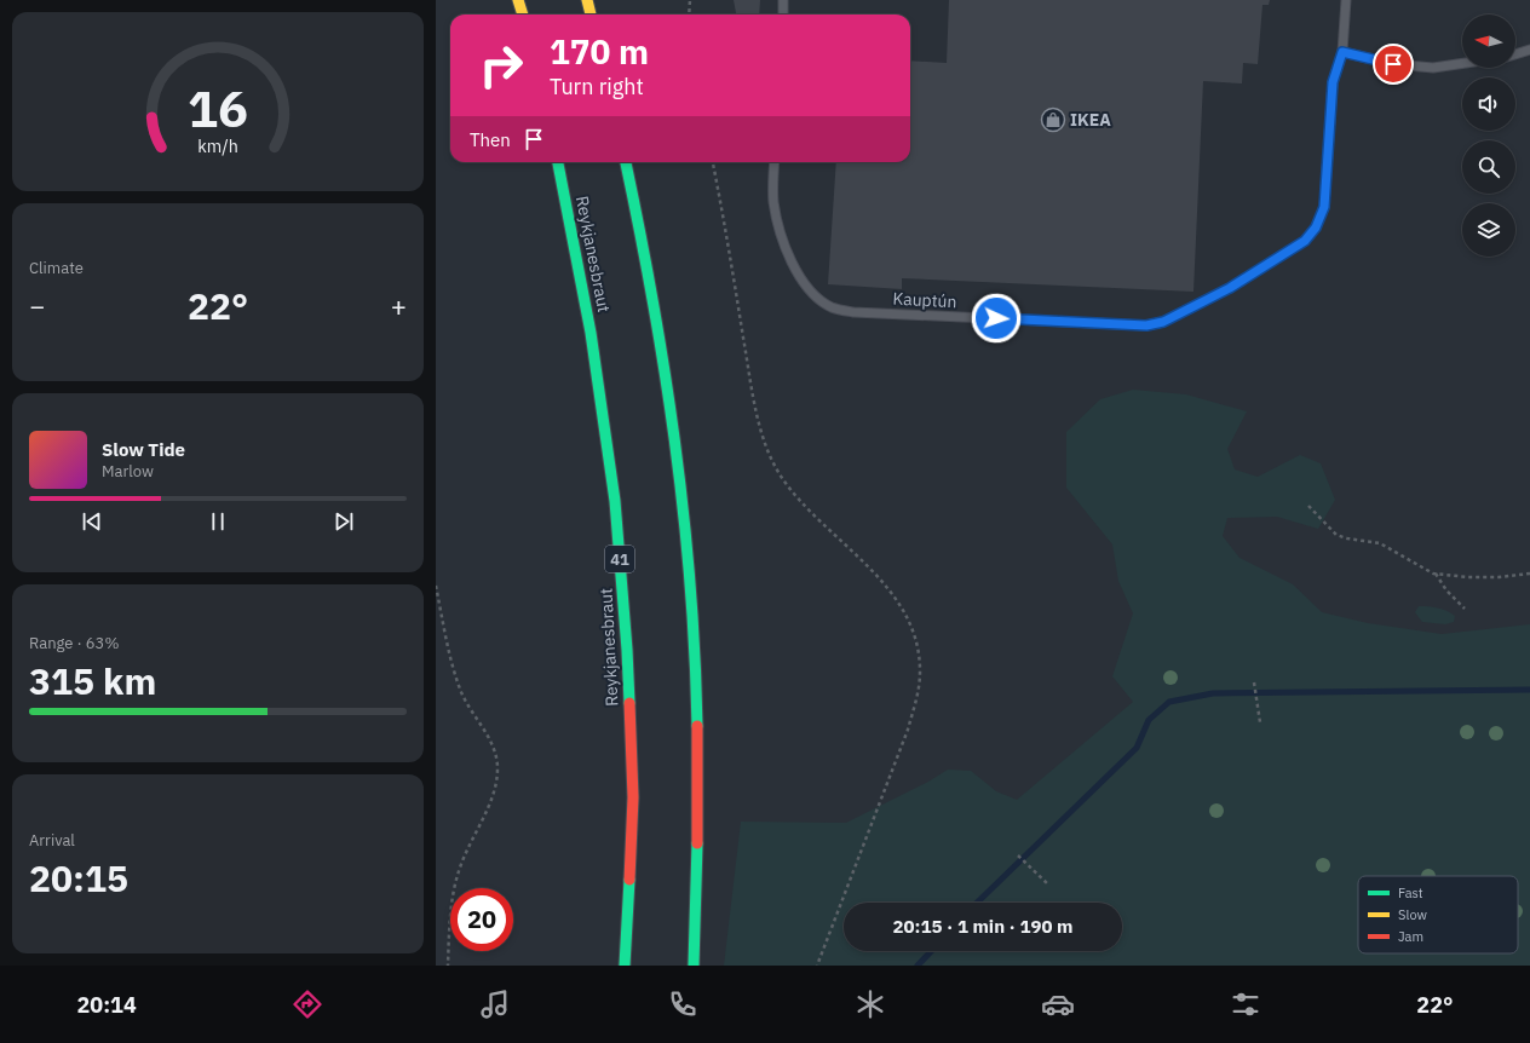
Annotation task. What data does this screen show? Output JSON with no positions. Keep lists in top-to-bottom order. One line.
{"streets":{"highway":["Reykjanesbraut","41"],"lane":["Kauptún"]},"places":{"shop":["IKEA"]},"legend":["Fast","Slow","Jam"],"north":"left","page":{"turn":["170 m","Turn right"],"then":"Then","tile":["Climate",["Range · 63%","315 km"],["Arrival","20:15"]],"heat":["−","22°","+"],"song":["Slow Tide","Marlow"],"limit":"20","trip":"20:15 · 1 min · 190 m","tabs":["20:14","22°"],"gauge":["16","km/h"]}}
